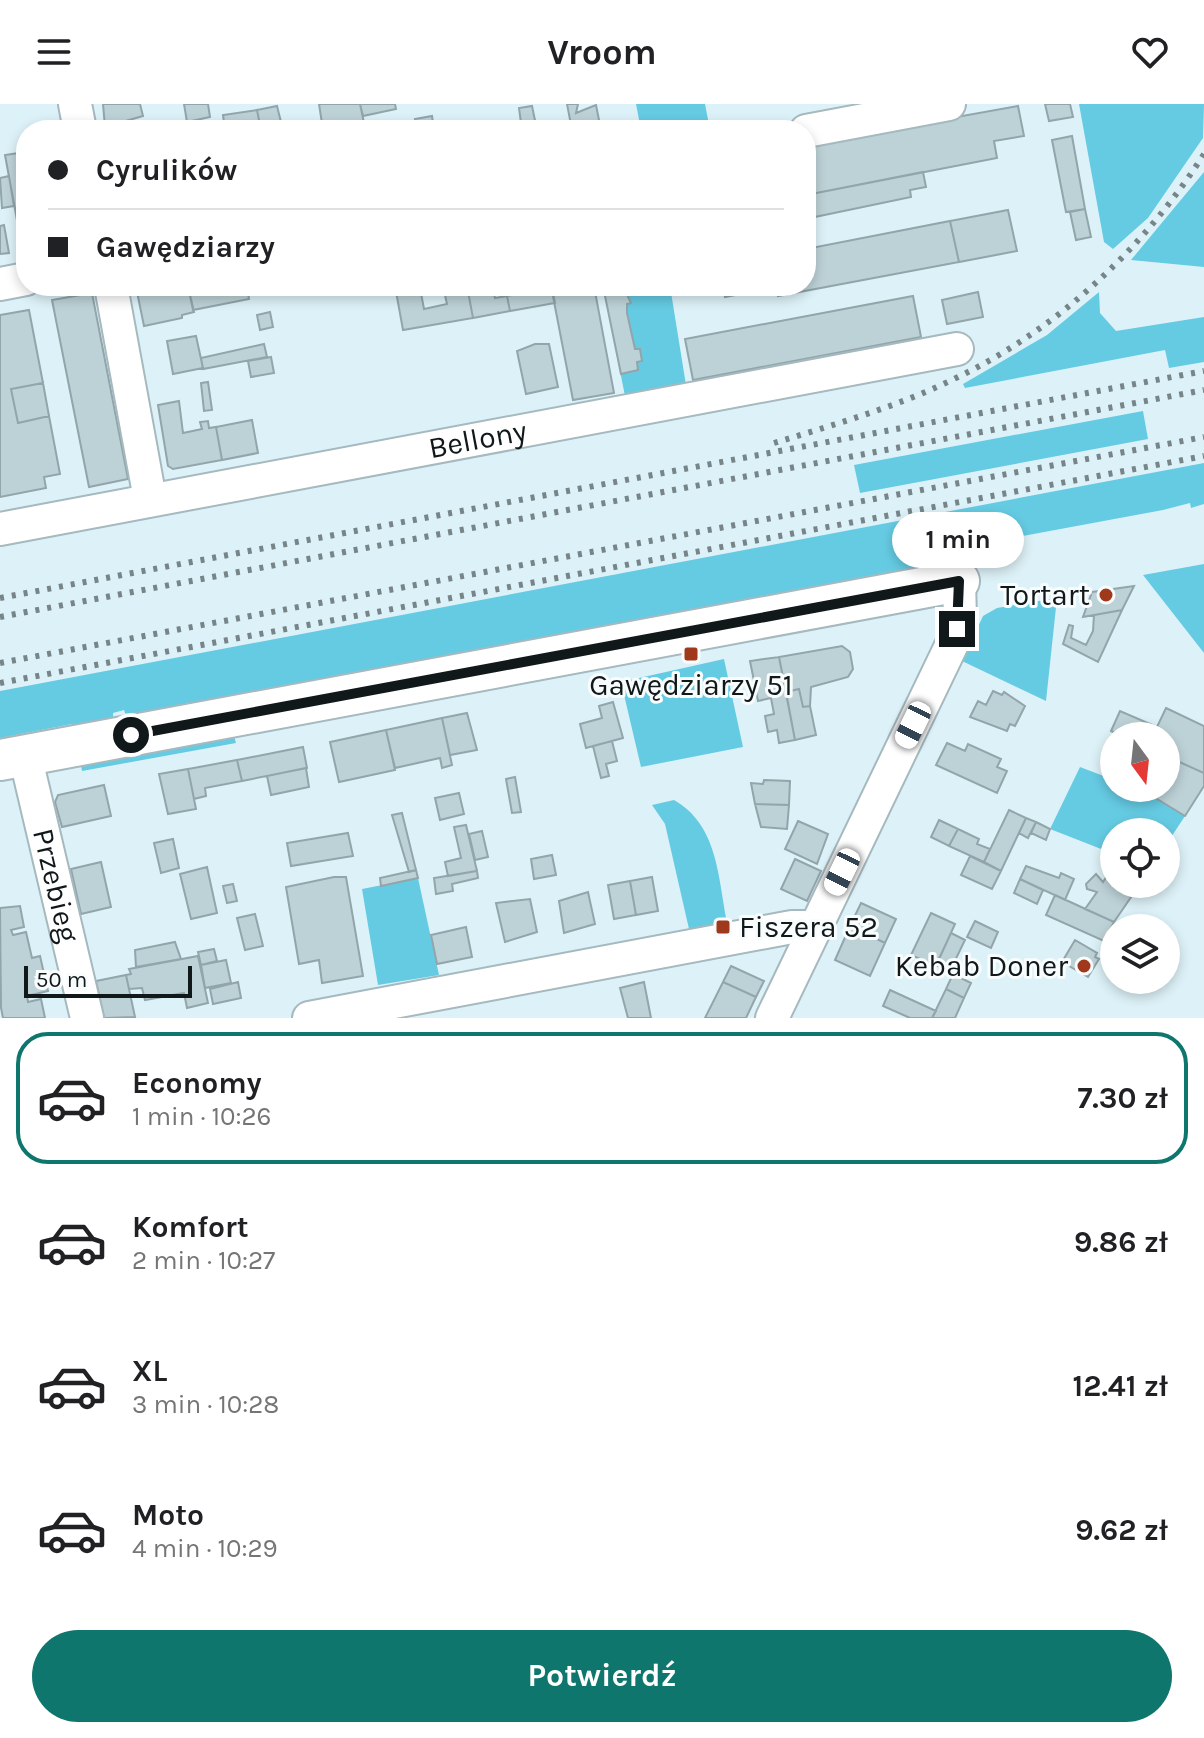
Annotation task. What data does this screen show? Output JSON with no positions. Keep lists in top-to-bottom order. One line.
{"streets":{"street":["Bellony","Przebieg"]},"places":{"other":["Tortart","Kebab Doner"],"transit":["Gawędziarzy 51","Fiszera 52"]},"scale_bar":"50 m","north":"bottom","page":{"header":"Vroom","banner":["Cyrulików","Gawędziarzy"],"bubble":"1 min","scale":"50 m","list":[{"name":"Economy","note":"1 min · 10:26","value":"7.30 zł"},{"name":"Komfort","note":"2 min · 10:27","value":"9.86 zł"},{"name":"XL","note":"3 min · 10:28","value":"12.41 zł"},{"name":"Moto","note":"4 min · 10:29","value":"9.62 zł"}],"buttons":"Potwierdź"}}
